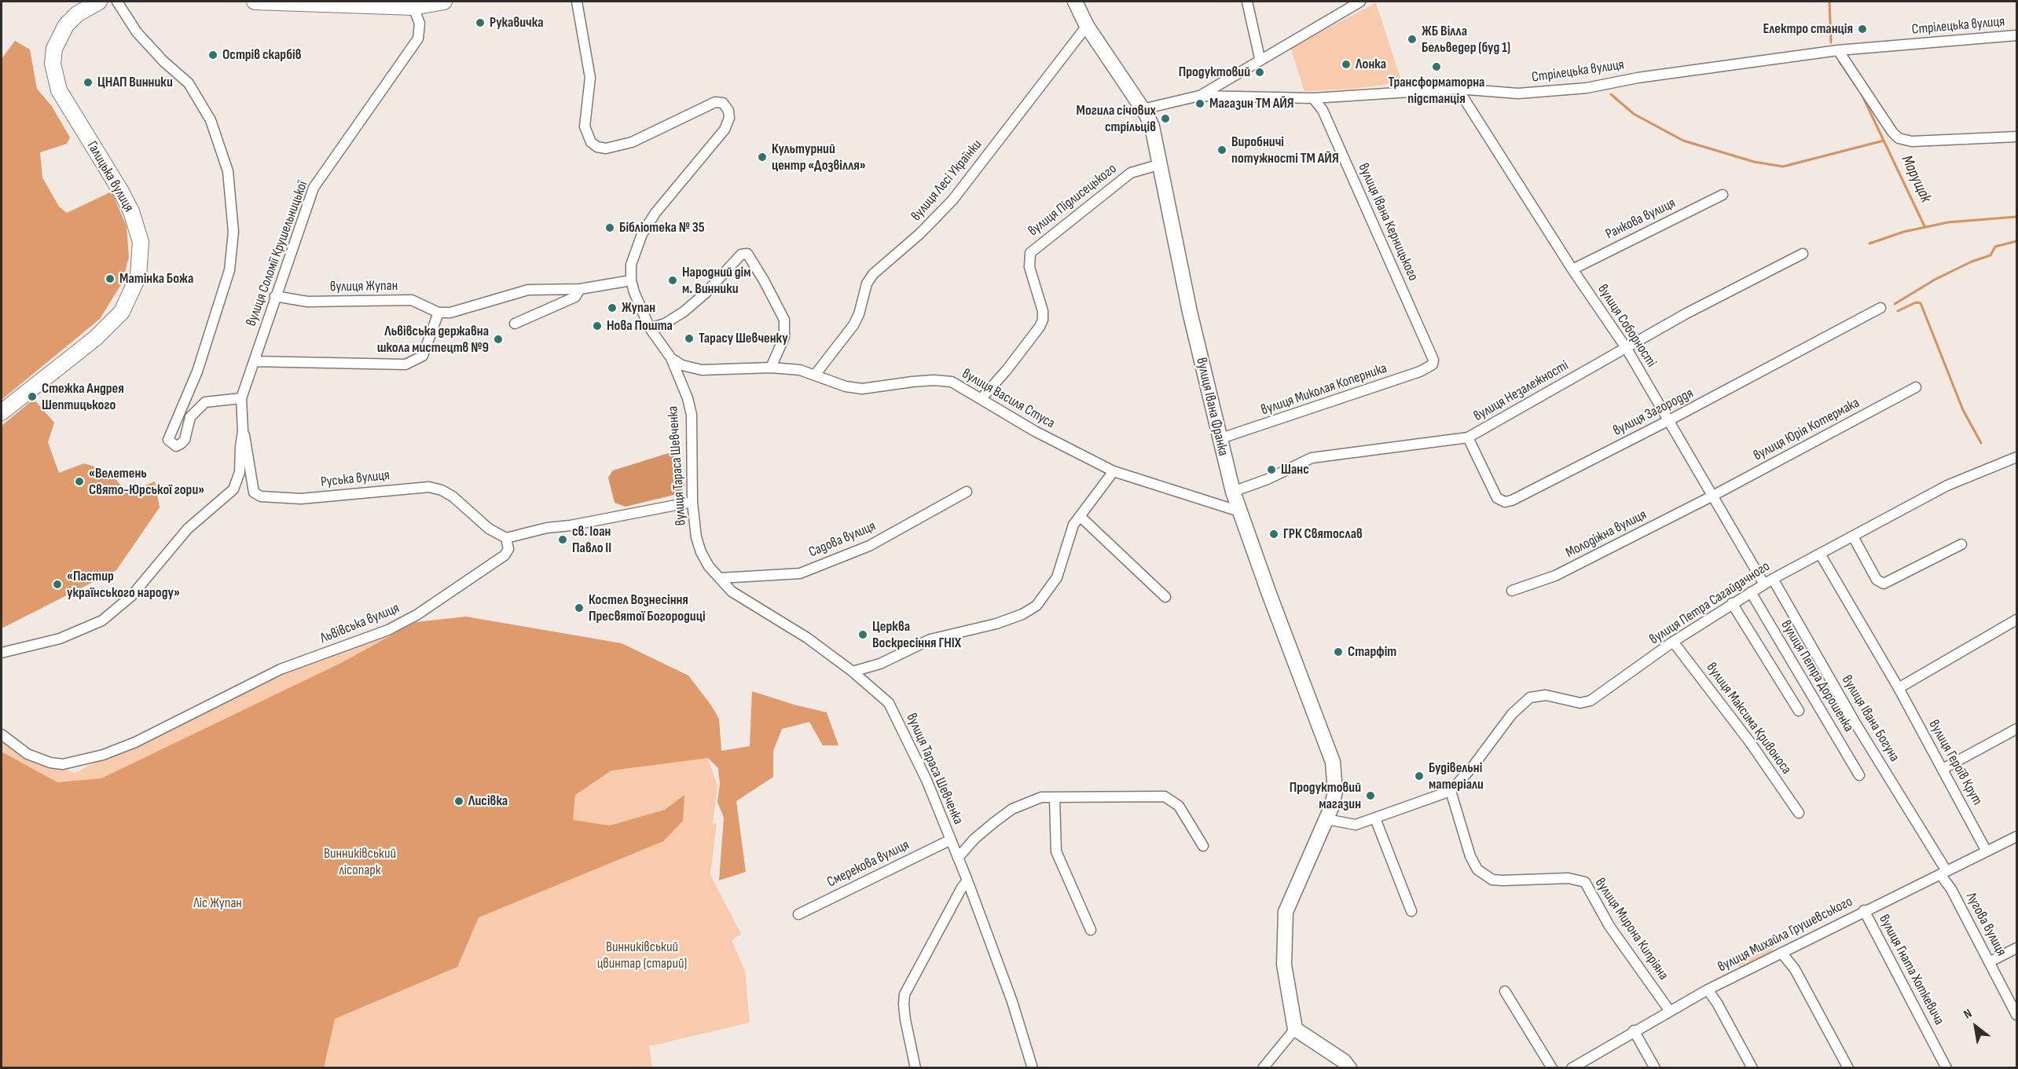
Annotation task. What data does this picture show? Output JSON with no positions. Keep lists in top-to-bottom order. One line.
{"streets":{"main road":["Галицька вулиця"],"street":["Стрілецька вулиця","вулиця Лесі Українки","вулиця Підлисецького","Ранкова вулиця","вулиця Івана Керницького","вулиця Соломії Крушельницької","вулиця Жупан","вулиця Соборності","вулиця Миколая Коперника","вулиця Незалежності","вулиця Василя Стуса","вулиця Івана Франка","вулиця Загороддя","вулиця Юрія Котермака","вулиця Тараса Шевченка","Руська вулиця","Молодіжна вулиця","Садова вулиця","вулиця Петра Сагайдачного","Львівська вулиця","вулиця Петра Дорошенка","вулиця Максима Кривоноса","вулиця Івана Богуна","вулиця Героїв Крут","Смерекова вулиця","Лугова вулиця","вулиця Мирона Кипріяна","вулиця Михайла Грушевського","вулиця Гната Хоткевича"]},"crossings":[["Стрілецька вулиця","вулиця Івана Керницького"],["Стрілецька вулиця","вулиця Соборності"],["Стрілецька вулиця","вулиця Івана Франка"],["вулиця Лесі Українки","вулиця Василя Стуса"],["вулиця Лесі Українки","вулиця Івана Франка"],["вулиця Підлисецького","вулиця Василя Стуса"],["вулиця Підлисецького","вулиця Івана Франка"],["Ранкова вулиця","вулиця Соборності"],["вулиця Івана Керницького","вулиця Миколая Коперника"],["вулиця Соломії Крушельницької","вулиця Жупан"],["вулиця Соломії Крушельницької","Руська вулиця"],["вулиця Жупан","вулиця Тараса Шевченка"],["вулиця Соборності","вулиця Незалежності"],["вулиця Соборності","вулиця Загороддя"],["вулиця Соборності","вулиця Юрія Котермака"],["вулиця Соборності","Молодіжна вулиця"],["вулиця Соборності","вулиця Петра Сагайдачного"],["вулиця Миколая Коперника","вулиця Івана Франка"],["вулиця Незалежності","вулиця Івана Франка"],["вулиця Незалежності","вулиця Загороддя"],["вулиця Василя Стуса","вулиця Івана Франка"],["вулиця Василя Стуса","вулиця Тараса Шевченка"],["вулиця Юрія Котермака","Молодіжна вулиця"],["вулиця Тараса Шевченка","Садова вулиця"],["вулиця Тараса Шевченка","Смерекова вулиця"],["Руська вулиця","Львівська вулиця"],["вулиця Петра Сагайдачного","вулиця Петра Дорошенка"],["вулиця Петра Сагайдачного","вулиця Максима Кривоноса"],["вулиця Петра Сагайдачного","вулиця Івана Богуна"],["вулиця Петра Сагайдачного","вулиця Героїв Крут"],["вулиця Петра Сагайдачного","вулиця Мирона Кипріяна"],["вулиця Івана Богуна","Лугова вулиця"],["вулиця Івана Богуна","вулиця Михайла Грушевського"],["вулиця Героїв Крут","вулиця Михайла Грушевського"],["Лугова вулиця","вулиця Михайла Грушевського"],["вулиця Мирона Кипріяна","вулиця Михайла Грушевського"],["вулиця Михайла Грушевського","вулиця Гната Хоткевича"]],"water":["Марущак"],"parks":["Винниківський лісопарк","Ліс Жупан","Винниківський цвинтар (старий)"],"places":["Рукавичка","Електро станція","ЖБ Вілла Бельведер (буд 1)","Острів скарбів","Лонка","Трансформаторна підстанція","Продуктовий","ЦНАП Винники","Магазин ТМ АЙЯ","Могила січових стрільців","Виробничі потужності ТМ АЙЯ","Культурний центр «Дозвілля»","Бібліотека № 35","Матінка Божа","Народний дім м. Винники","Жупан","Нова Пошта","Тарасу Шевченку","Львівська державна школа мистецтв №9","Стежка Андрея Шептицького","Шанс","«Велетень Свято-Юрської гори»","ГРК Святослав","св. Іоан Павло ІІ","«Пастир українського народу»","Костел Вознесіння Пресвятої Богородиці","Церква Воскресіння ГНІХ","Старфіт","Будівельні матеріали","Продуктовий магазин","Лисівка"],"north":"top left"}
